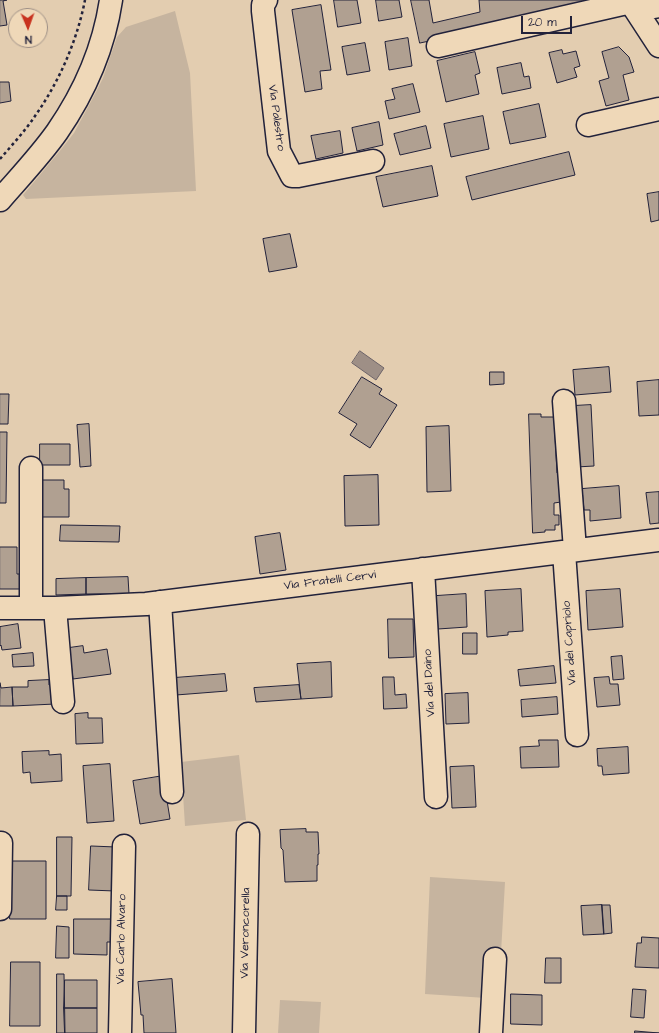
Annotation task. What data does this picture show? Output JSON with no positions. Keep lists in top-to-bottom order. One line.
{"streets":{"street":["Via Palestro","Via Fratelli Cervi","Via del Capriolo","Via del Daino","Via Veroncorella","Via Carlo Alvaro"]},"crossings":[["Via Fratelli Cervi","Via del Capriolo"],["Via Fratelli Cervi","Via del Daino"]],"scale_bar":"20 m","north":"bottom"}
